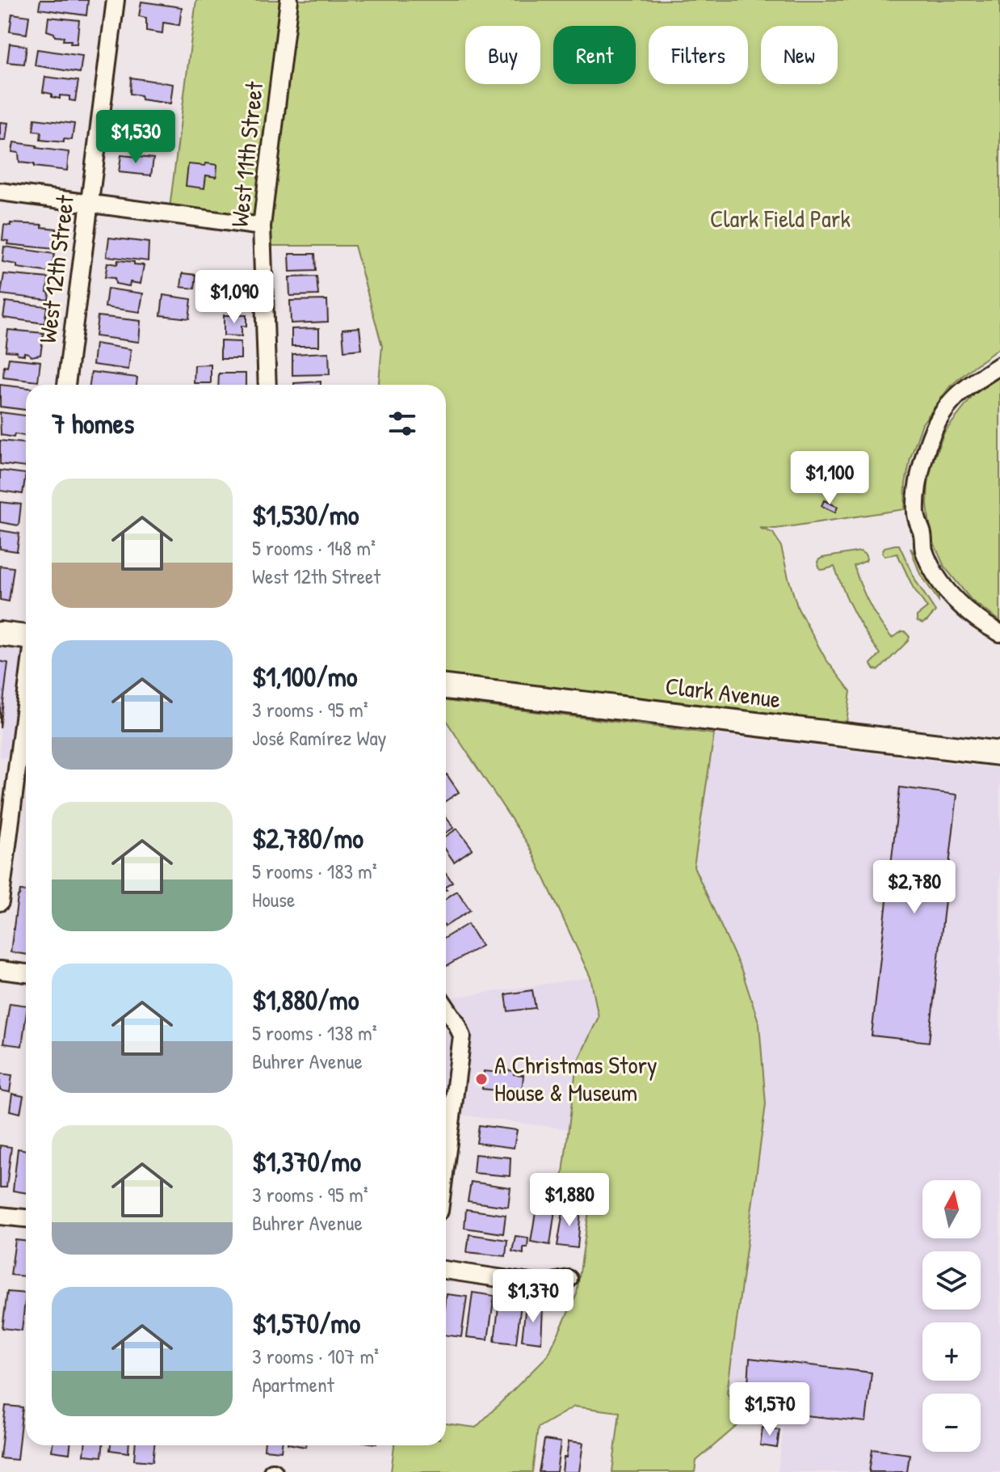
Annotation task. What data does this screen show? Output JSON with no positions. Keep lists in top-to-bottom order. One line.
{"streets":{"street":["West 11th Street","West 12th Street","Clark Avenue"]},"parks":["Clark Field Park"],"places":["A Christmas Story House & Museum"],"north":"top","page":{"chip":["Buy","Rent","Filters","New"],"price":["$1,530","$1,090","$1,100","$2,780","$1,880","$1,370","$1,570"],"heading":"7 homes","list":[{"name":"$1,530/mo","note":"5 rooms · 148 m² · West 12th Street"},{"name":"$1,100/mo","note":"3 rooms · 95 m² · José Ramírez Way"},{"name":"$2,780/mo","note":"5 rooms · 183 m² · House"},{"name":"$1,880/mo","note":"5 rooms · 138 m² · Buhrer Avenue"},{"name":"$1,370/mo","note":"3 rooms · 95 m² · Buhrer Avenue"},{"name":"$1,570/mo","note":"3 rooms · 107 m² · Apartment"}],"map_buttons":["+","−"]}}
